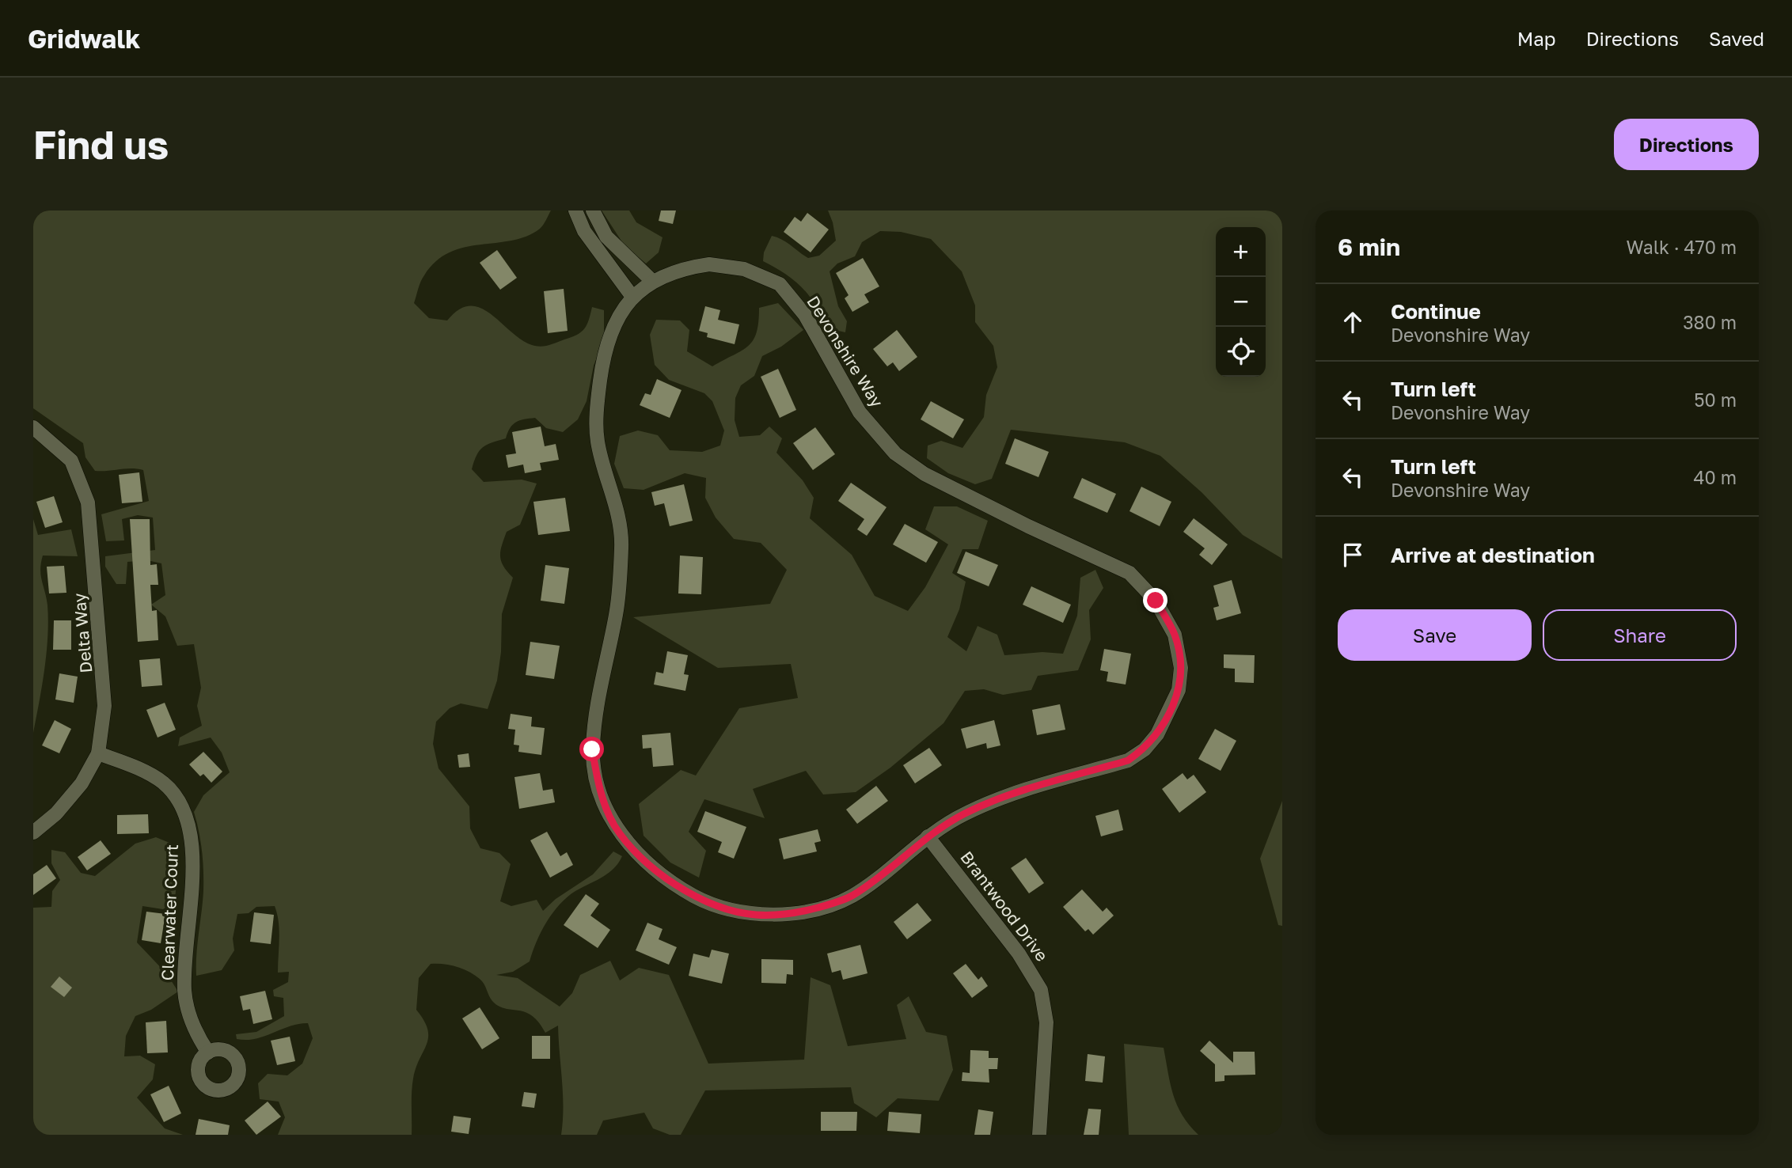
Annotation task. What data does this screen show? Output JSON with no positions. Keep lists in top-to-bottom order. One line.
{"streets":{"street":["Devonshire Way","Delta Way","Brantwood Drive","Clearwater Court"]},"crossings":[["Devonshire Way","Brantwood Drive"],["Delta Way","Clearwater Court"]],"page":{"header":"Gridwalk","nav":["Map","Directions","Saved"],"buttons":["Directions",["Save","Share"]],"title":"Find us","heading":["6 min","Walk · 470 m"],"map_buttons":["+","−"],"list":[["Continue","Devonshire Way","380 m"],["Turn left","Devonshire Way","50 m"],["Turn left","Devonshire Way","40 m"],"Arrive at destination"]}}
